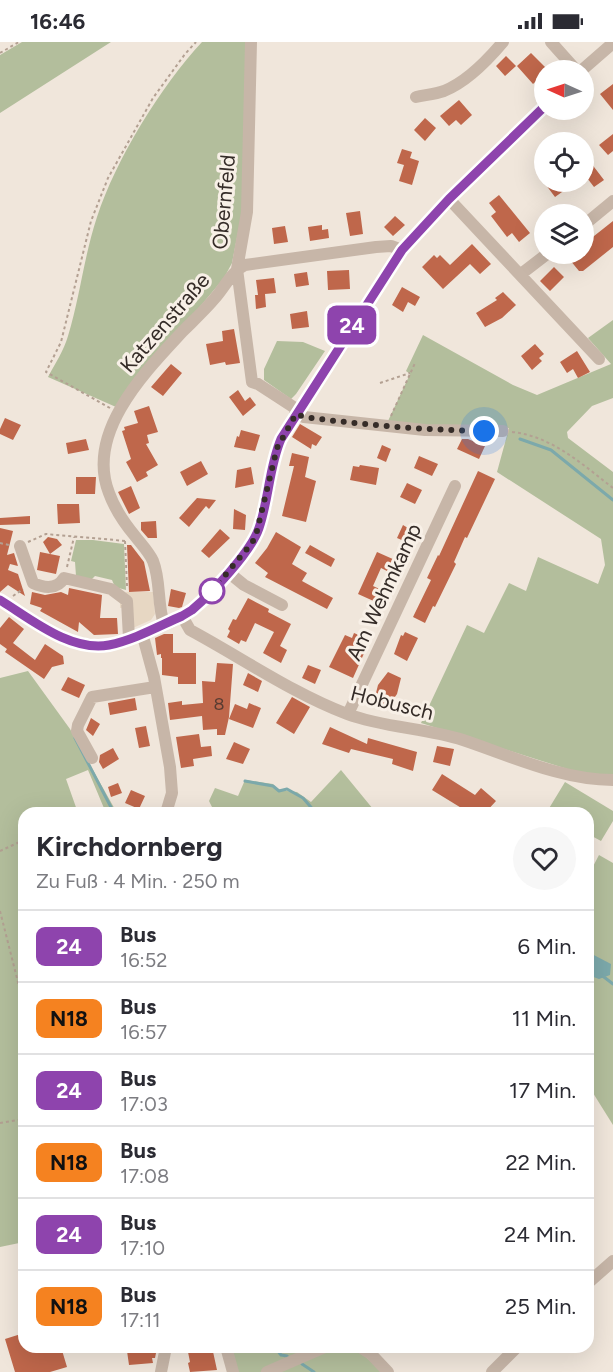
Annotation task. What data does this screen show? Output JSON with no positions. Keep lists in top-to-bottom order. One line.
{"streets":{"street":["Obernfeld","Katzenstraße","Am Wehmkamp","Hobusch"]},"crossings":[["Obernfeld","Katzenstraße"],["Am Wehmkamp","Hobusch"]],"lines":["bus line 24"],"house_numbers":["8"],"north":"left","page":{"status":"16:46","on_map":"24","heading":["Kirchdornberg","Zu Fuß · 4 Min. · 250 m"],"list":[{"mark":"24","name":"Bus","note":"16:52","value":"6 Min."},{"mark":"N18","name":"Bus","note":"16:57","value":"11 Min."},{"mark":"24","name":"Bus","note":"17:03","value":"17 Min."},{"mark":"N18","name":"Bus","note":"17:08","value":"22 Min."},{"mark":"24","name":"Bus","note":"17:10","value":"24 Min."},{"mark":"N18","name":"Bus","note":"17:11","value":"25 Min."}]}}
